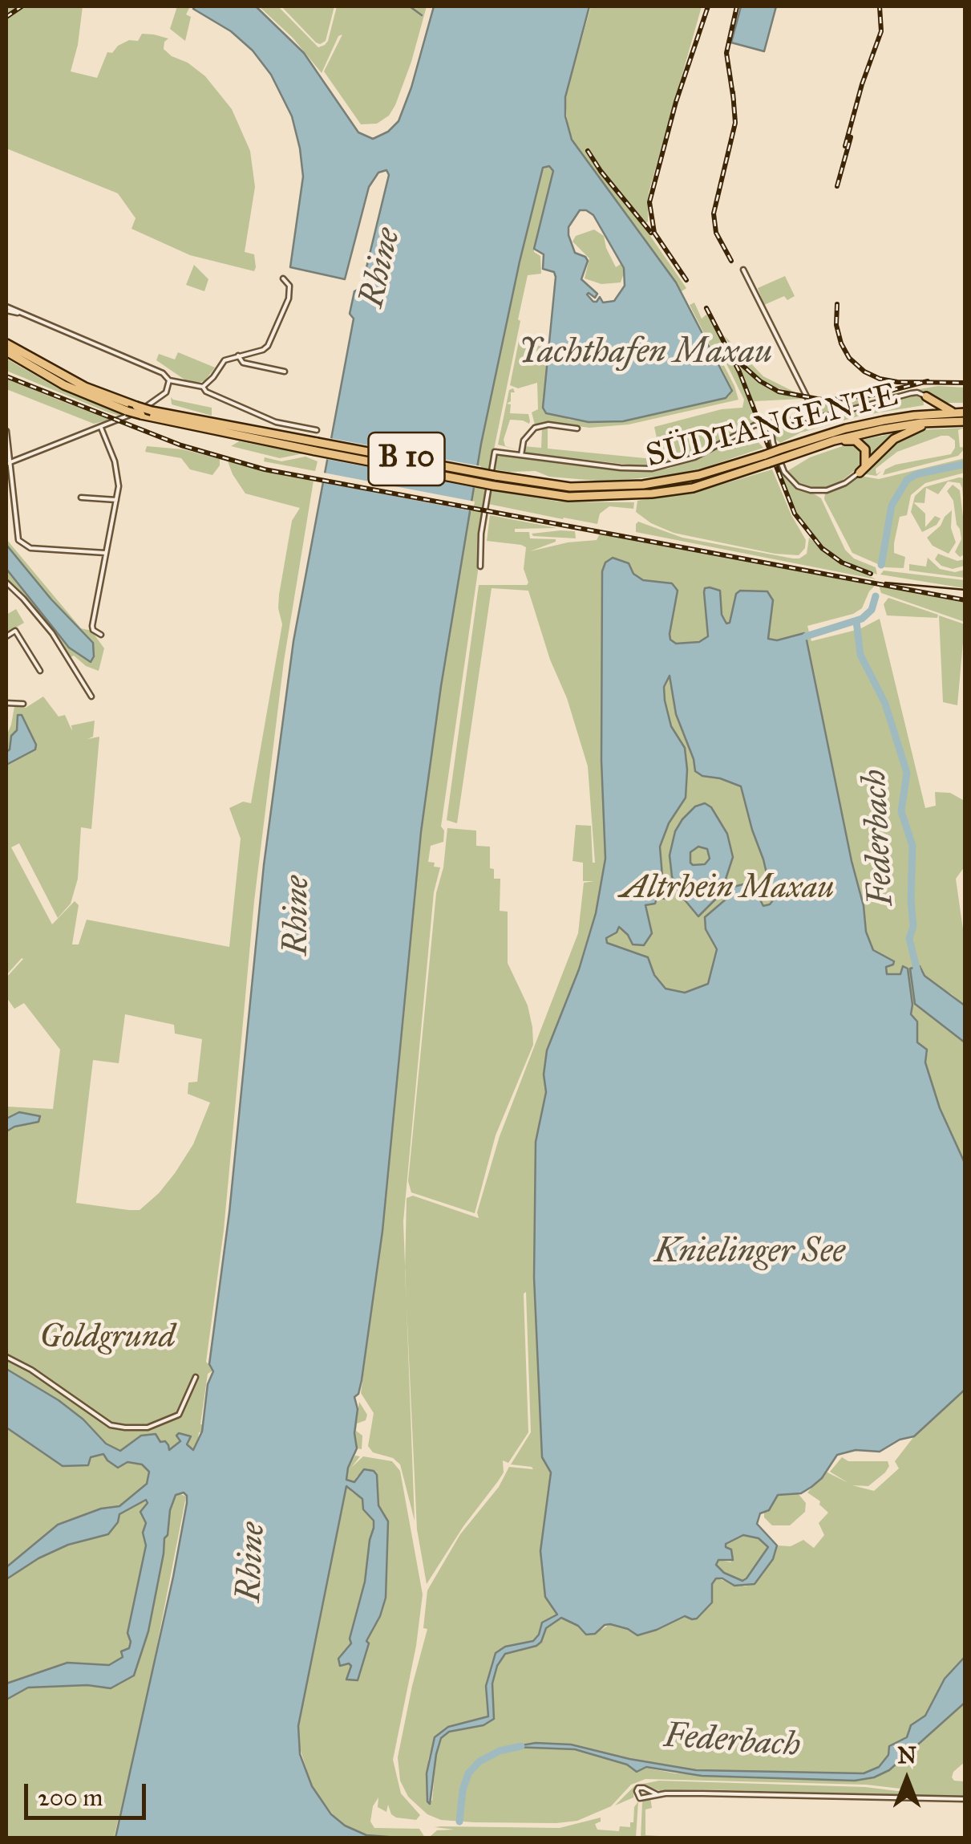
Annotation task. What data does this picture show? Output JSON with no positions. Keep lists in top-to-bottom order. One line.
{"streets":{"highway":["SÜDTANGENTE","B 10"]},"crossings":[["SÜDTANGENTE","B 10"]],"water":["Rhine","Yachthafen Maxau","Federbach","Knielinger See"],"parks":["Altrhein Maxau","Goldgrund"],"scale_bar":"200 m","north":"top"}
